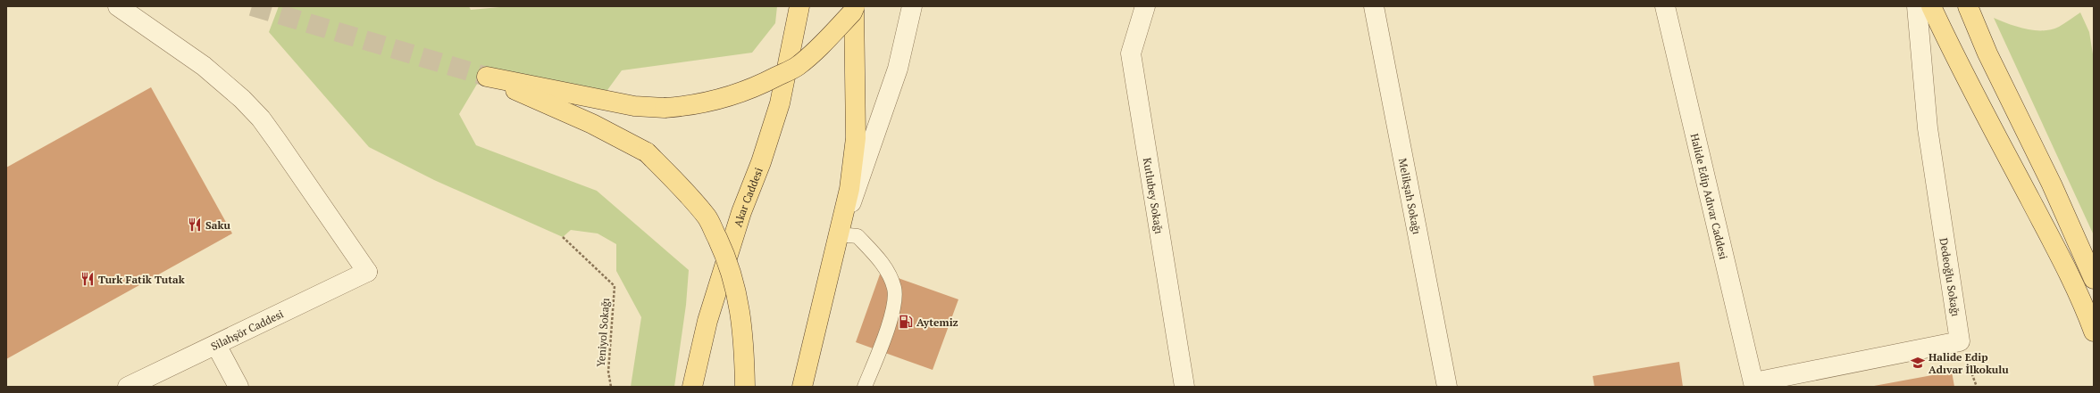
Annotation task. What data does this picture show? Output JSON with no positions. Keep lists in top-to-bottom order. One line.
{"streets":{"main road":["Akar Caddesi"],"street":["Kutlubey Sokağı","Melikşah Sokağı","Halide Edip Adıvar Caddesi","Dedeoğlu Sokağı","Silahşör Caddesi"],"path":["Yeniyol Sokağı"]},"crossings":[["Halide Edip Adıvar Caddesi","Dedeoğlu Sokağı"]],"places":{"restaurant":["Saku","Turk Fatik Tutak"],"fuel station":["Aytemiz"],"school or university":["Halide Edip Adıvar İlkokulu"]}}
